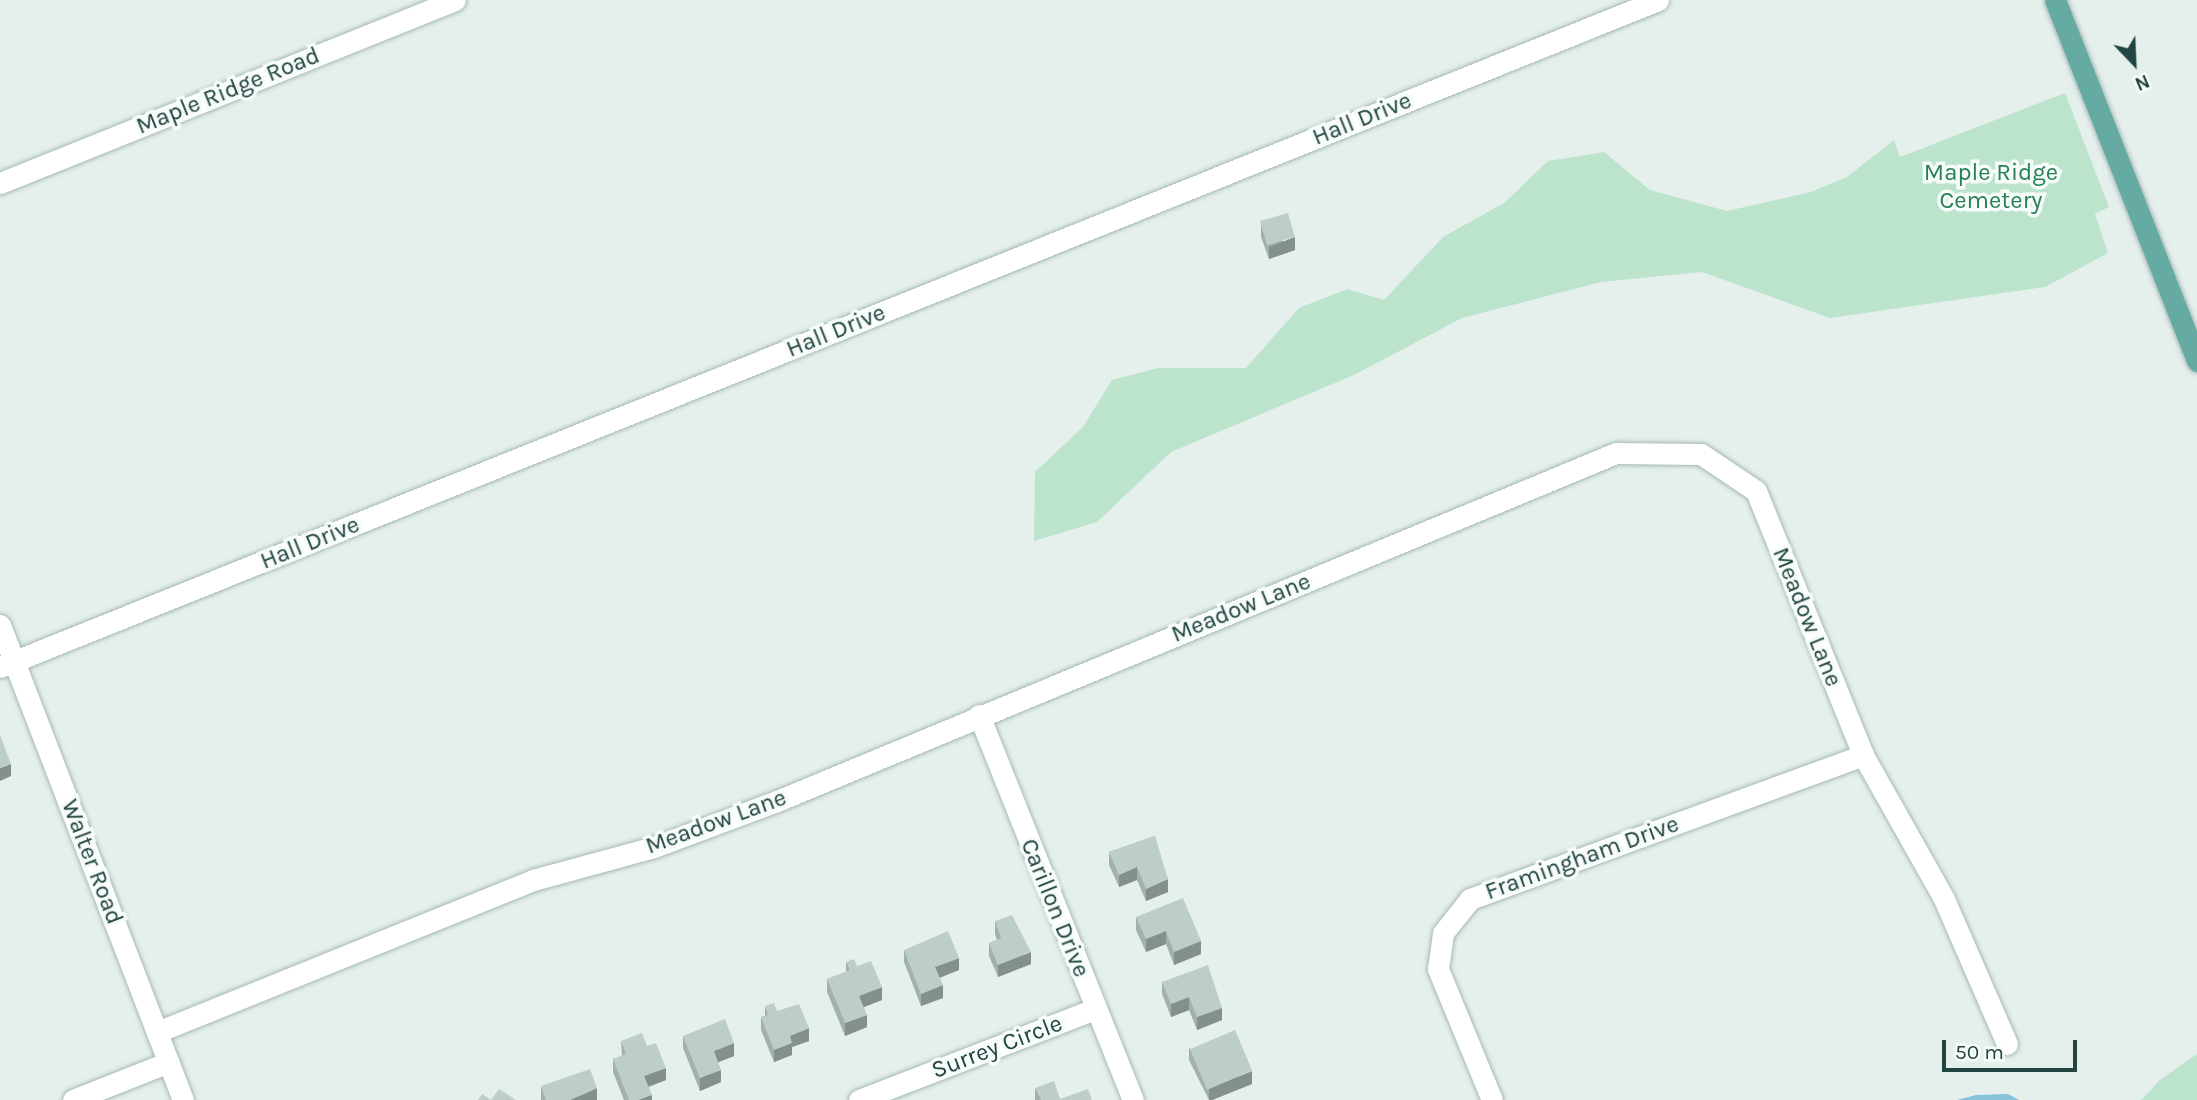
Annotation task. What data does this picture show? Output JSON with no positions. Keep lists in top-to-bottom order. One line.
{"streets":{"street":["Maple Ridge Road","Hall Drive","Meadow Lane","Framingham Drive","Walter Road","Carillon Drive","Surrey Circle"]},"crossings":[["Hall Drive","Walter Road"],["Meadow Lane","Framingham Drive"],["Meadow Lane","Walter Road"],["Meadow Lane","Carillon Drive"],["Carillon Drive","Surrey Circle"]],"parks":["Maple Ridge Cemetery"],"scale_bar":"50 m","north":"bottom right"}
